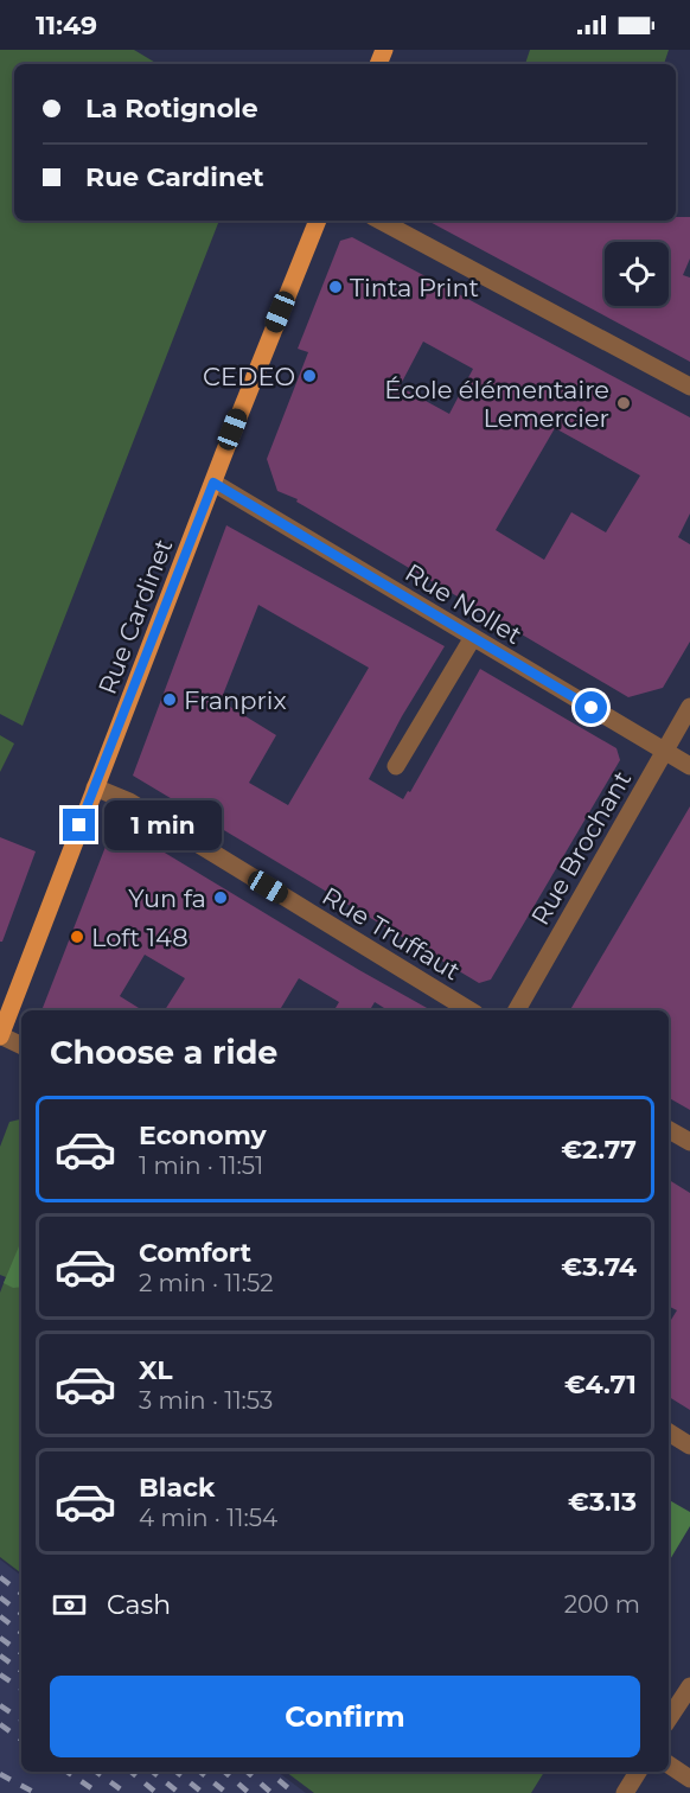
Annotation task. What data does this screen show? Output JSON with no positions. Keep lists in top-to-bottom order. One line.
{"streets":{"main road":["Rue Cardinet"],"street":["Rue Nollet","Rue Brochant","Rue Truffaut"]},"crossings":[["Rue Nollet","Rue Cardinet"],["Rue Nollet","Rue Brochant"],["Rue Cardinet","Rue Truffaut"]],"places":["Tinta Print","CEDEO","École élémentaire Lemercier","Franprix","Yun fa","Loft 148"],"page":{"status":"11:49","banner":["La Rotignole","Rue Cardinet"],"bubble":"1 min","heading":"Choose a ride","list":[{"name":"Economy","note":"1 min · 11:51","value":"€2.77"},{"name":"Comfort","note":"2 min · 11:52","value":"€3.74"},{"name":"XL","note":"3 min · 11:53","value":"€4.71"},{"name":"Black","note":"4 min · 11:54","value":"€3.13"}],"pay":["Cash","200 m"],"buttons":"Confirm"}}
